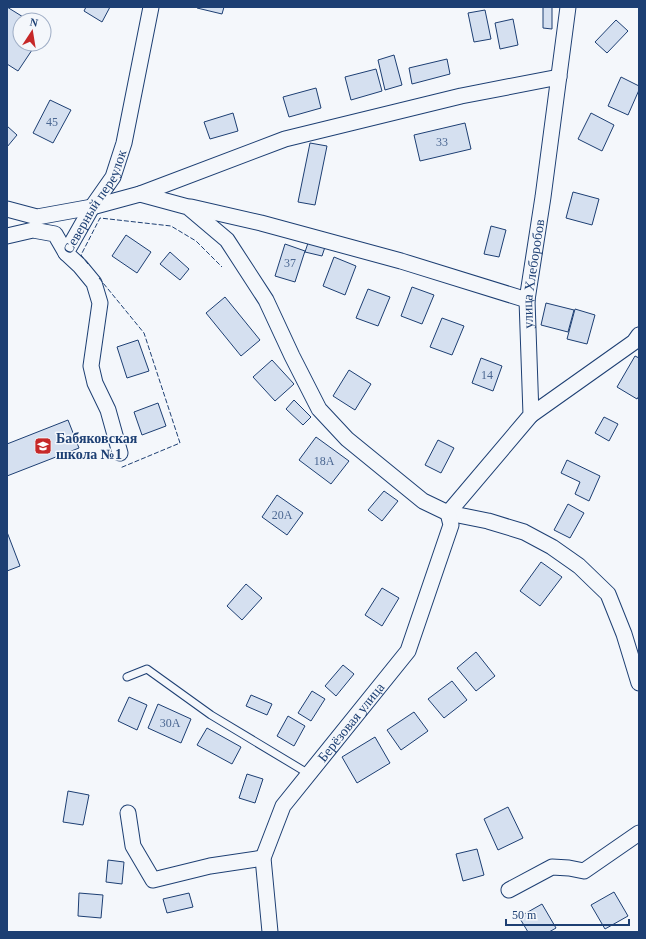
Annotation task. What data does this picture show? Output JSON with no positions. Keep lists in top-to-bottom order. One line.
{"streets":{"street":["Северный переулок","улица Хлеборобов","Берёзовая улица"]},"places":{"school or university":["Бабяковская школа №1"]},"house_numbers":["45","33","37","14","18А","20А","30А"],"scale_bar":"50 m","north":"top"}
